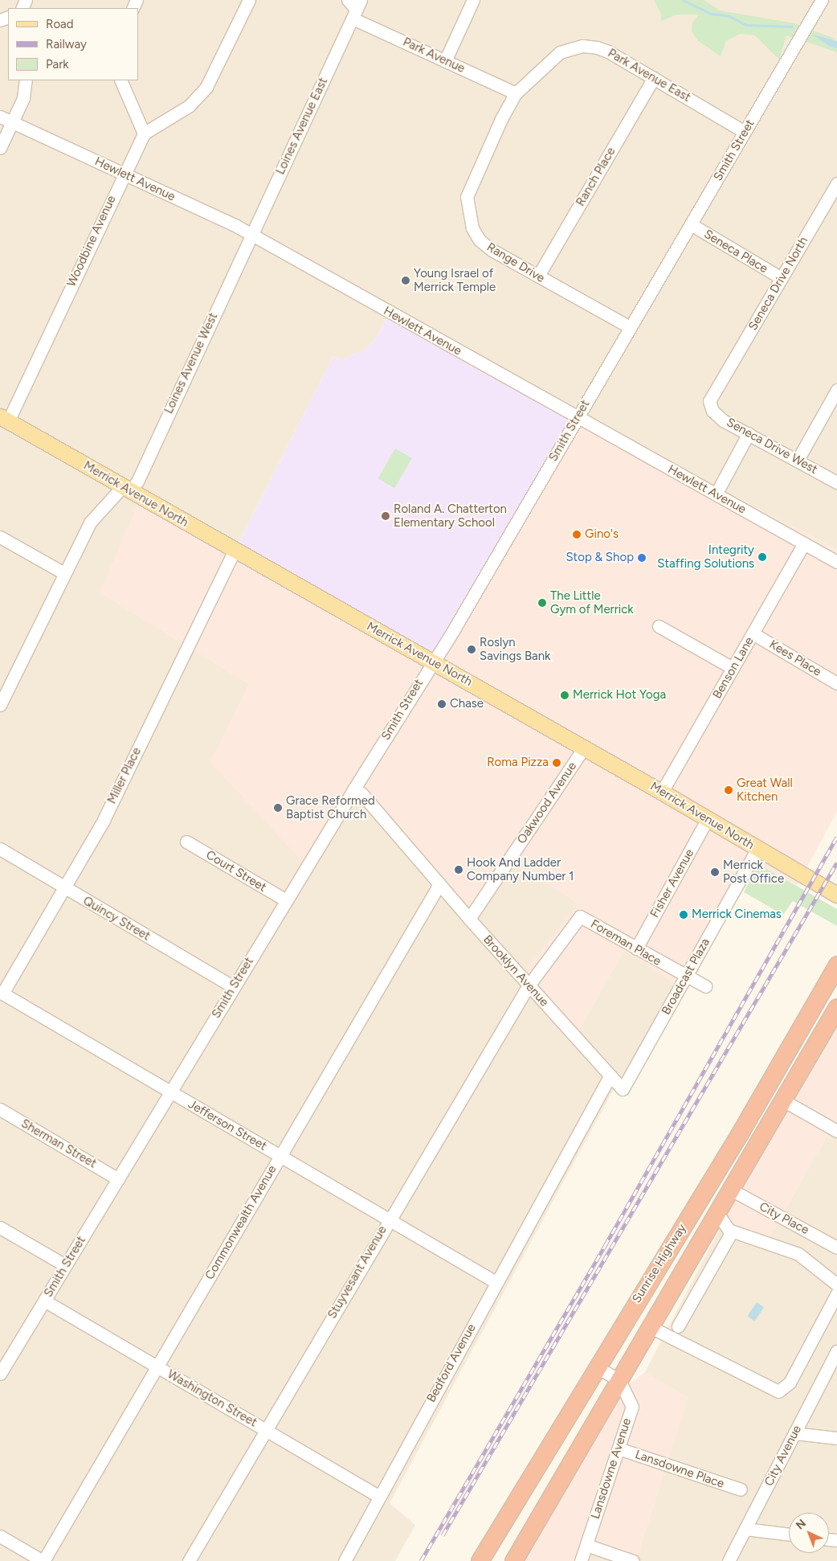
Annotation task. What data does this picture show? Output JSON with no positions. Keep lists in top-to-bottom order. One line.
{"streets":{"highway":["Sunrise Highway"],"main road":["Merrick Avenue North"],"street":["Park Avenue","Park Avenue East","Loines Avenue East","Smith Street","Ranch Place","Hewlett Avenue","Woodbine Avenue","Seneca Place","Range Drive","Seneca Drive North","Loines Avenue West","Seneca Drive West","Kees Place","Benson Lane","Miller Place","Oakwood Avenue","Court Street","Fisher Avenue","Quincy Street","Foreman Place","Brooklyn Avenue","Broadcast Plaza","Jefferson Street","Sherman Street","City Place","Commonwealth Avenue","Stuyvesant Avenue","Bedford Avenue","Washington Street","City Avenue","Lansdowne Avenue","Lansdowne Place"]},"crossings":[["Park Avenue","Park Avenue East"],["Park Avenue","Loines Avenue East"],["Park Avenue","Range Drive"],["Park Avenue East","Smith Street"],["Park Avenue East","Ranch Place"],["Park Avenue East","Range Drive"],["Loines Avenue East","Hewlett Avenue"],["Loines Avenue East","Loines Avenue West"],["Smith Street","Hewlett Avenue"],["Smith Street","Seneca Place"],["Smith Street","Range Drive"],["Smith Street","Merrick Avenue North"],["Smith Street","Court Street"],["Smith Street","Quincy Street"],["Smith Street","Brooklyn Avenue"],["Smith Street","Jefferson Street"],["Smith Street","Sherman Street"],["Smith Street","Washington Street"],["Ranch Place","Range Drive"],["Hewlett Avenue","Woodbine Avenue"],["Hewlett Avenue","Loines Avenue West"],["Hewlett Avenue","Benson Lane"],["Woodbine Avenue","Merrick Avenue North"],["Seneca Place","Seneca Drive North"],["Seneca Drive North","Seneca Drive West"],["Loines Avenue West","Merrick Avenue North"],["Merrick Avenue North","Benson Lane"],["Merrick Avenue North","Miller Place"],["Merrick Avenue North","Oakwood Avenue"],["Merrick Avenue North","Fisher Avenue"],["Merrick Avenue North","Broadcast Plaza"],["Kees Place","Benson Lane"],["Miller Place","Quincy Street"],["Miller Place","Jefferson Street"],["Oakwood Avenue","Brooklyn Avenue"],["Fisher Avenue","Foreman Place"],["Foreman Place","Brooklyn Avenue"],["Foreman Place","Broadcast Plaza"],["Foreman Place","Stuyvesant Avenue"],["Brooklyn Avenue","Broadcast Plaza"],["Brooklyn Avenue","Commonwealth Avenue"],["Brooklyn Avenue","Stuyvesant Avenue"],["Brooklyn Avenue","Bedford Avenue"],["Broadcast Plaza","Bedford Avenue"],["Jefferson Street","Commonwealth Avenue"],["Jefferson Street","Stuyvesant Avenue"],["Jefferson Street","Bedford Avenue"],["City Place","Sunrise Highway"],["Commonwealth Avenue","Washington Street"],["Sunrise Highway","Lansdowne Avenue"],["Stuyvesant Avenue","Washington Street"],["Bedford Avenue","Washington Street"],["Lansdowne Avenue","Lansdowne Place"]],"places":["Young Israel of Merrick Temple","Roland A. Chatterton Elementary School","Gino's","Integrity Staffing Solutions","Stop & Shop","The Little Gym of Merrick","Roslyn Savings Bank","Merrick Hot Yoga","Chase","Roma Pizza","Great Wall Kitchen","Grace Reformed Baptist Church","Hook And Ladder Company Number 1","Merrick Post Office","Merrick Cinemas"],"legend":["Road","Railway","Park"],"north":"top left"}
